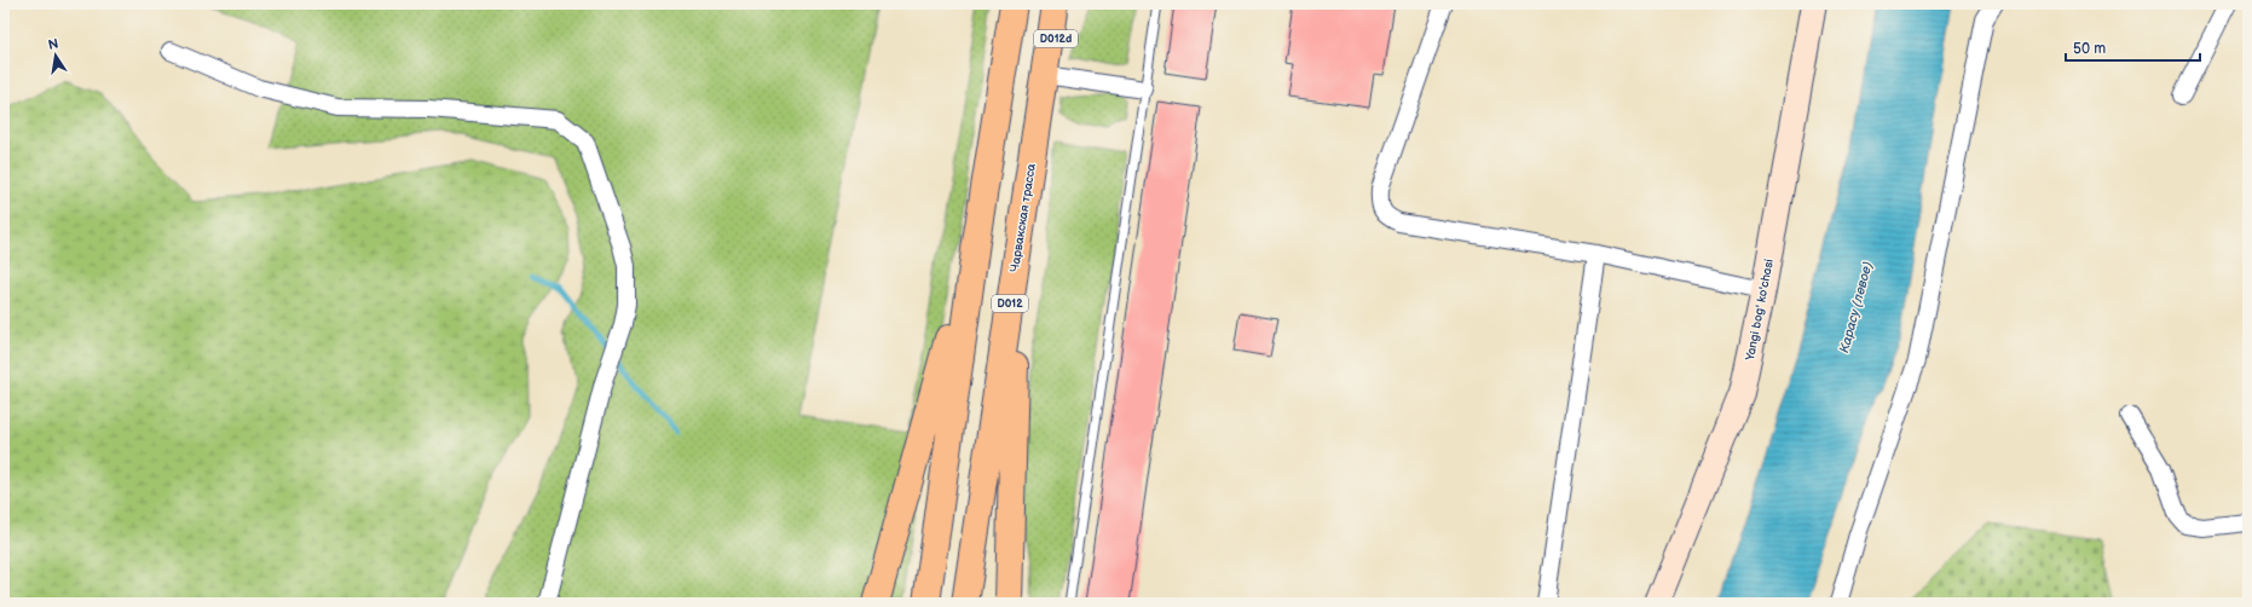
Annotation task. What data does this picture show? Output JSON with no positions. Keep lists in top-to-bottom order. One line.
{"streets":{"highway":["D012d","Чарвакская трасса","D012"],"main road":["Yangi bog' ko'chasi"]},"crossings":[["D012d","Чарвакская трасса"]],"water":["Карасу (левое)"],"scale_bar":"50 m","north":"top"}
